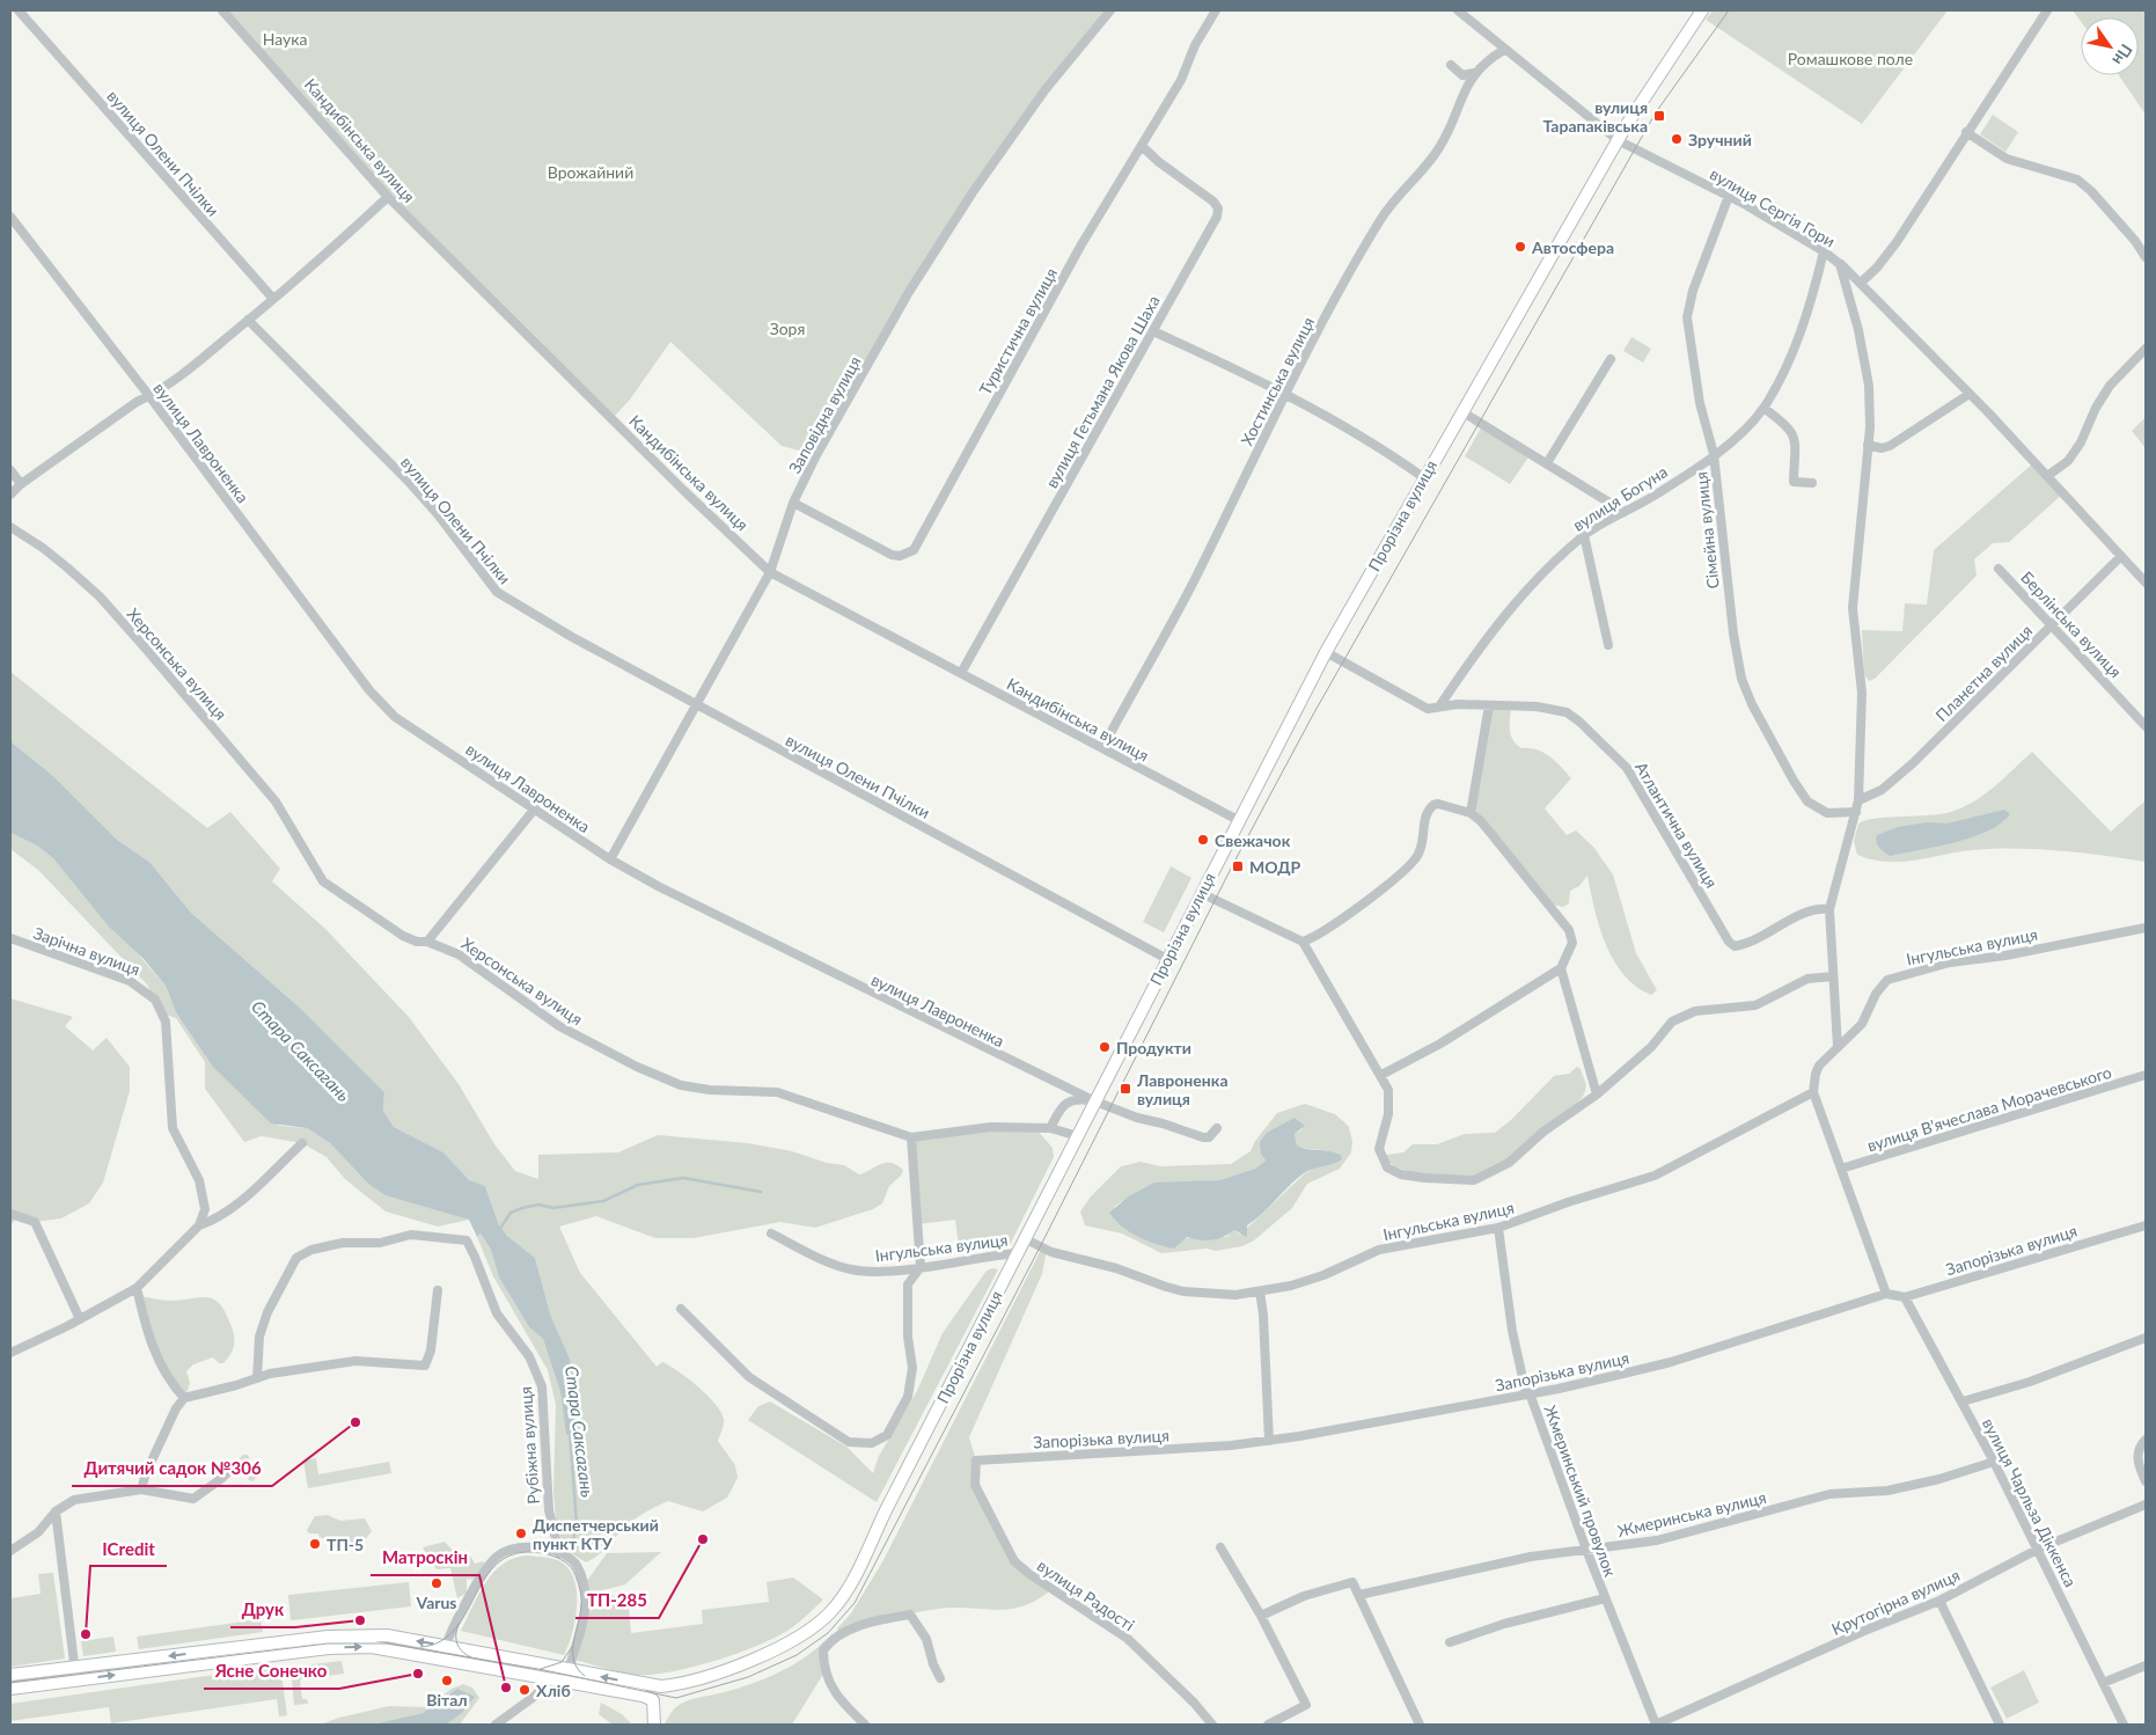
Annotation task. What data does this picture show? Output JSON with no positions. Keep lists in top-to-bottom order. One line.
{"streets":{"main road":["Прорізна вулиця"],"street":["Кандибінська вулиця","вулиця Олени Пчілки","вулиця Сергія Гори","Туристична вулиця","Хостинська вулиця","вулиця Гетьмана Якова Шаха","Заповідна вулиця","вулиця Лавроненка","вулиця Богуна","Сімейна вулиця","Берлінська вулиця","Херсонська вулиця","Планетна вулиця","Атлантична вулиця","Інгульська вулиця","Зарічна вулиця","вулиця В’ячеслава Морачевського","Запорізька вулиця","Рубіжна вулиця","Жмеринський провулок","вулиця Чарльза Діккенса","Жмеринська вулиця","вулиця Радості","Крутогірна вулиця"]},"crossings":[["Кандибінська вулиця","Хостинська вулиця"],["Кандибінська вулиця","вулиця Гетьмана Якова Шаха"],["Кандибінська вулиця","Заповідна вулиця"],["Кандибінська вулиця","Прорізна вулиця"],["вулиця Олени Пчілки","Заповідна вулиця"],["вулиця Олени Пчілки","Прорізна вулиця"],["вулиця Сергія Гори","Хостинська вулиця"],["вулиця Сергія Гори","вулиця Богуна"],["вулиця Сергія Гори","Прорізна вулиця"],["вулиця Сергія Гори","Сімейна вулиця"],["вулиця Сергія Гори","Планетна вулиця"],["Туристична вулиця","вулиця Гетьмана Якова Шаха"],["Туристична вулиця","Заповідна вулиця"],["Заповідна вулиця","вулиця Лавроненка"],["вулиця Лавроненка","Прорізна вулиця"],["вулиця Богуна","Сімейна вулиця"],["вулиця Богуна","Атлантична вулиця"],["Прорізна вулиця","Херсонська вулиця"],["Прорізна вулиця","Атлантична вулиця"],["Прорізна вулиця","Інгульська вулиця"],["Берлінська вулиця","Планетна вулиця"],["Інгульська вулиця","Жмеринський провулок"],["Запорізька вулиця","Жмеринський провулок"],["Запорізька вулиця","вулиця Чарльза Діккенса"],["Запорізька вулиця","вулиця Радості"],["Жмеринський провулок","Жмеринська вулиця"],["Жмеринський провулок","Крутогірна вулиця"],["вулиця Чарльза Діккенса","Жмеринська вулиця"],["вулиця Чарльза Діккенса","Крутогірна вулиця"]],"water":["Стара Саксагань"],"parks":["Наука","Ромашкове поле","Врожайний","Зоря"],"places":{"transit":["вулиця Тарапаківська","МОДР","Лавроненка вулиця"],"other":["Зручний","Автосфера","Свежачок","Продукти","Дитячий садок №306","Диспетчерський пункт КТУ","ТП-285","ТП-5","Varus","Друк","ICredit","Ясне Сонечко","Вітал","Матроскін","Хліб"]},"north":"bottom right"}
